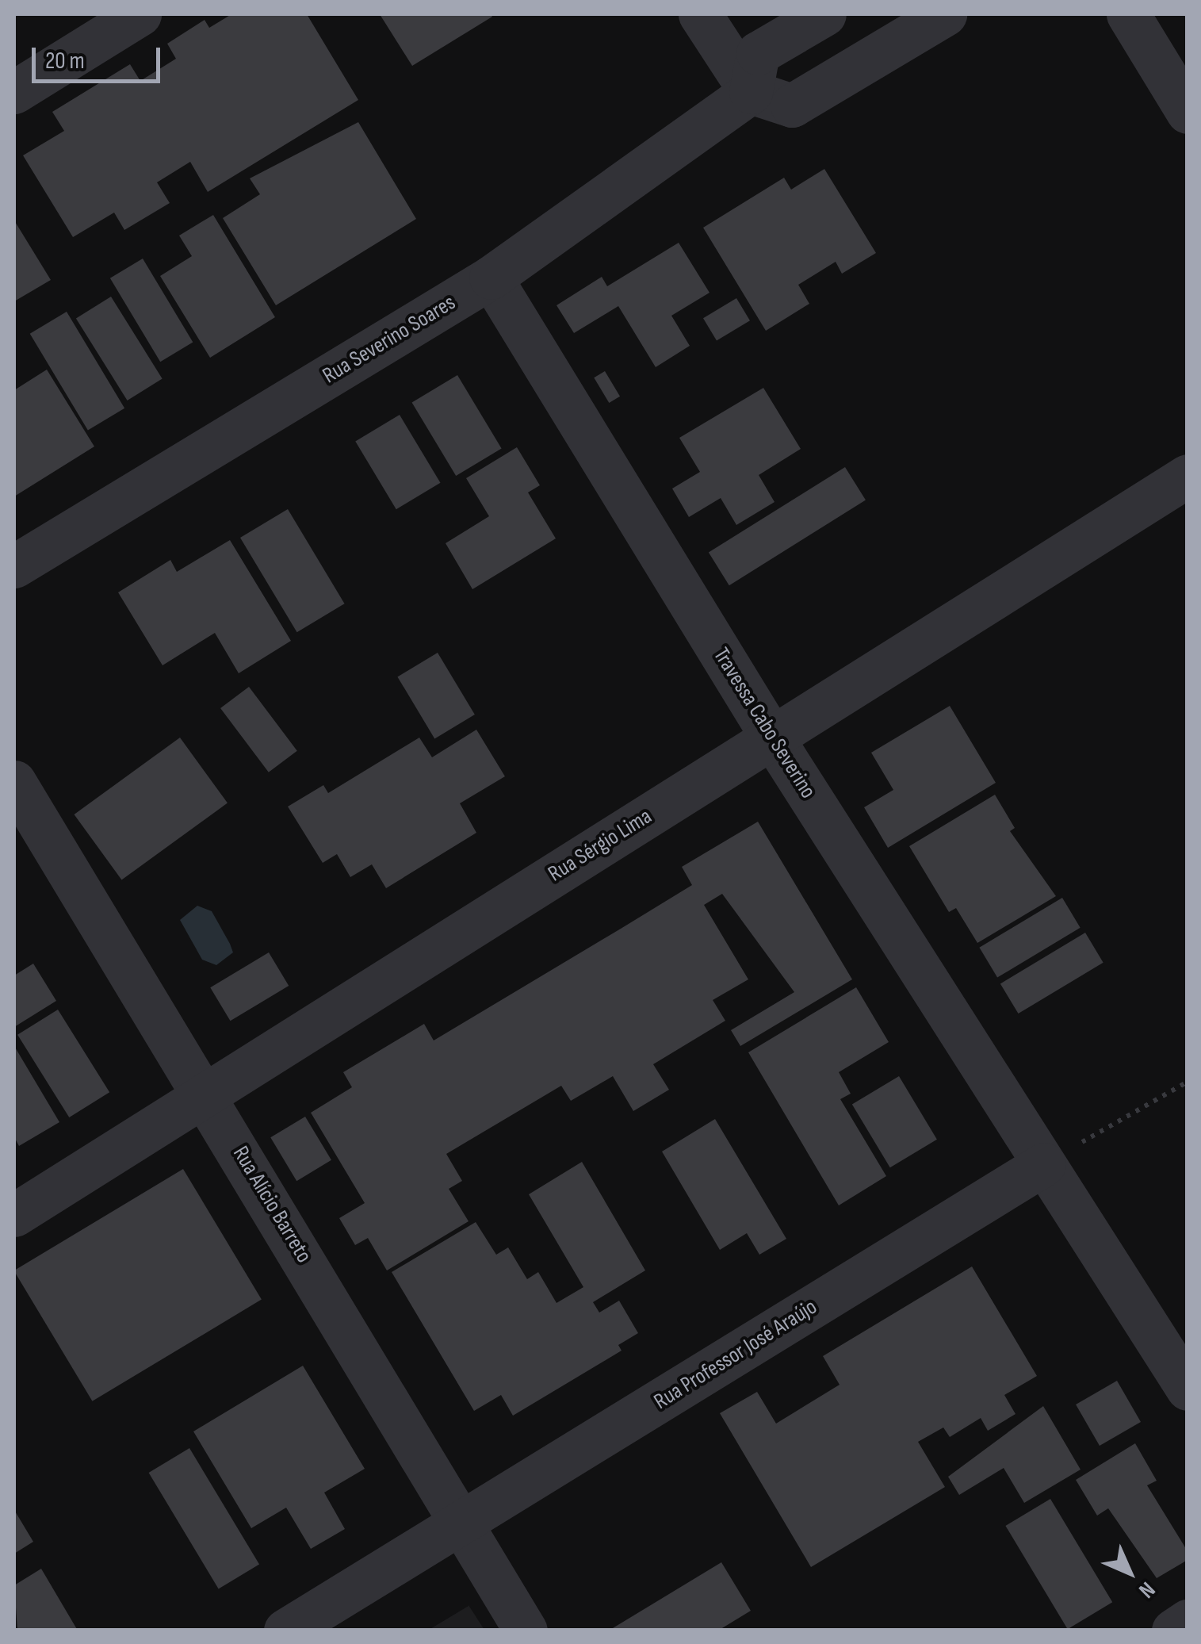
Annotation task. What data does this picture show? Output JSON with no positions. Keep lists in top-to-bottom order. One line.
{"streets":{"street":["Rua Severino Soares","Travessa Cabo Severino","Rua Sérgio Lima","Rua Alício Barreto","Rua Professor José Araújo"]},"crossings":[["Rua Severino Soares","Travessa Cabo Severino"],["Travessa Cabo Severino","Rua Sérgio Lima"],["Travessa Cabo Severino","Rua Professor José Araújo"],["Rua Sérgio Lima","Rua Alício Barreto"],["Rua Alício Barreto","Rua Professor José Araújo"]],"scale_bar":"20 m","north":"bottom right"}
